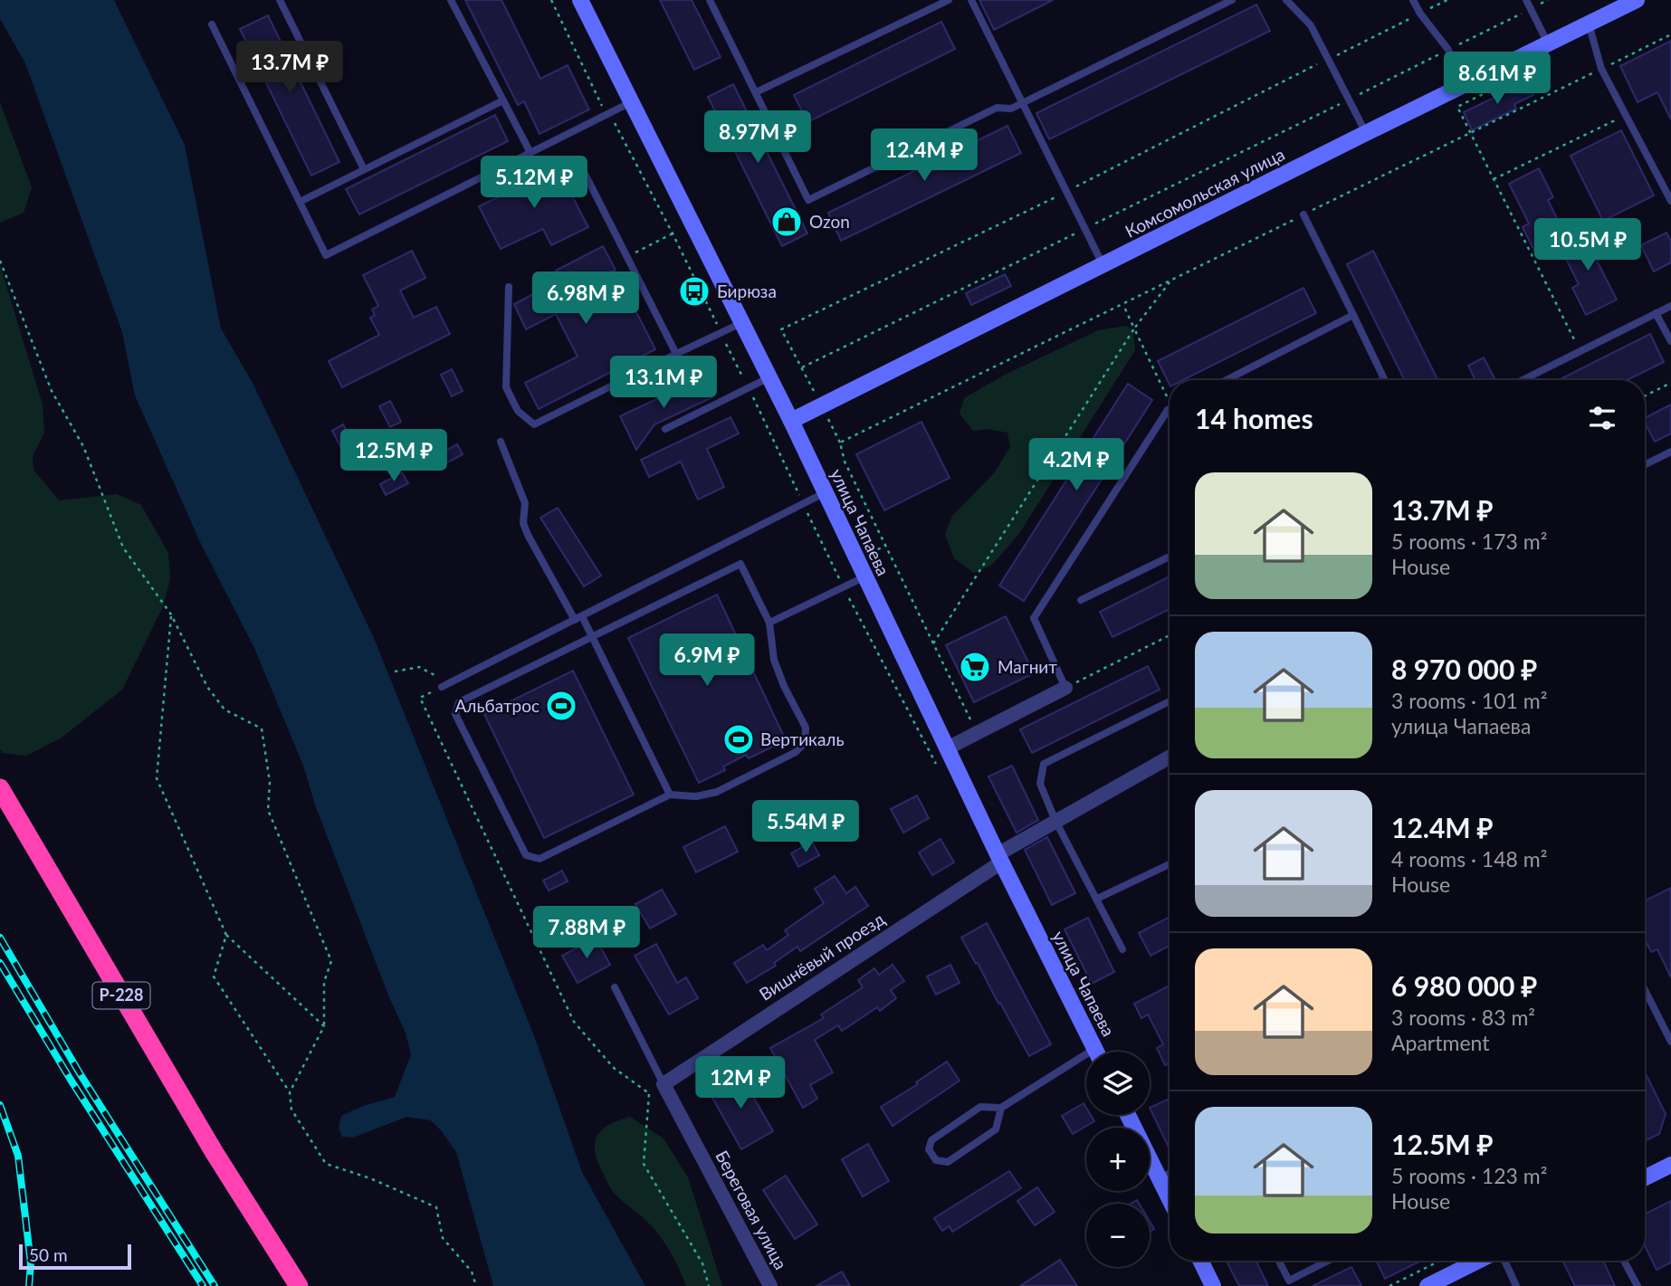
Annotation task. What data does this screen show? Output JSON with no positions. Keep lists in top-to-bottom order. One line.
{"streets":{"highway":["Р-228"],"main road":["Комсомольская улица","улица Чапаева"],"street":["Вишнёвый проезд","Береговая улица"]},"crossings":[["Комсомольская улица","улица Чапаева"],["улица Чапаева","Вишнёвый проезд"],["Вишнёвый проезд","Береговая улица"]],"places":{"shop":["Ozon"],"bus stop":["Бирюза"],"supermarket":["Магнит"],"sports":["Альбатрос","Вертикаль"]},"scale_bar":"50 m","page":{"price":["13.7M ₽","8.61M ₽","8.97M ₽","12.4M ₽","5.12M ₽","10.5M ₽","6.98M ₽","13.1M ₽","12.5M ₽","4.2M ₽","6.9M ₽","5.54M ₽","7.88M ₽","12M ₽"],"heading":"14 homes","list":[{"name":"13.7M ₽","note":"5 rooms · 173 m² · House"},{"name":"8 970 000 ₽","note":"3 rooms · 101 m² · улица Чапаева"},{"name":"12.4M ₽","note":"4 rooms · 148 m² · House"},{"name":"6 980 000 ₽","note":"3 rooms · 83 m² · Apartment"},{"name":"12.5M ₽","note":"5 rooms · 123 m² · House"}],"map_buttons":["+","−"],"scale":"50 m"}}
